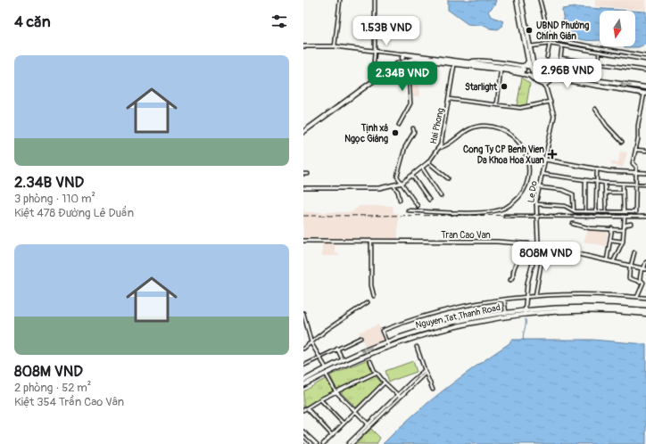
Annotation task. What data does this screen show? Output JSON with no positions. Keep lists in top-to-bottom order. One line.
{"streets":{"main road":["Nguyen Tat Thanh Road"],"street":["Hai Phong","Le Do","Tran Cao Van"]},"crossings":[["Le Do","Tran Cao Van"],["Le Do","Nguyen Tat Thanh Road"]],"places":{"other":["UBND Phường Chính Gián","Starlight","Tịnh xá Ngọc Giáng"],"health":["Cong Ty CP Benh Vien Da Khoa Hoa Xuan"]},"north":"bottom","page":{"heading":"4 căn","price":["1.53B VND","2.96B VND","2.34B VND","808M VND"],"list":[{"name":"2.34B VND","note":"3 phòng · 110 m² · Kiệt 478 Đường Lê Duẩn"},{"name":"808M VND","note":"2 phòng · 52 m² · Kiệt 354 Trần Cao Vân"}]}}
